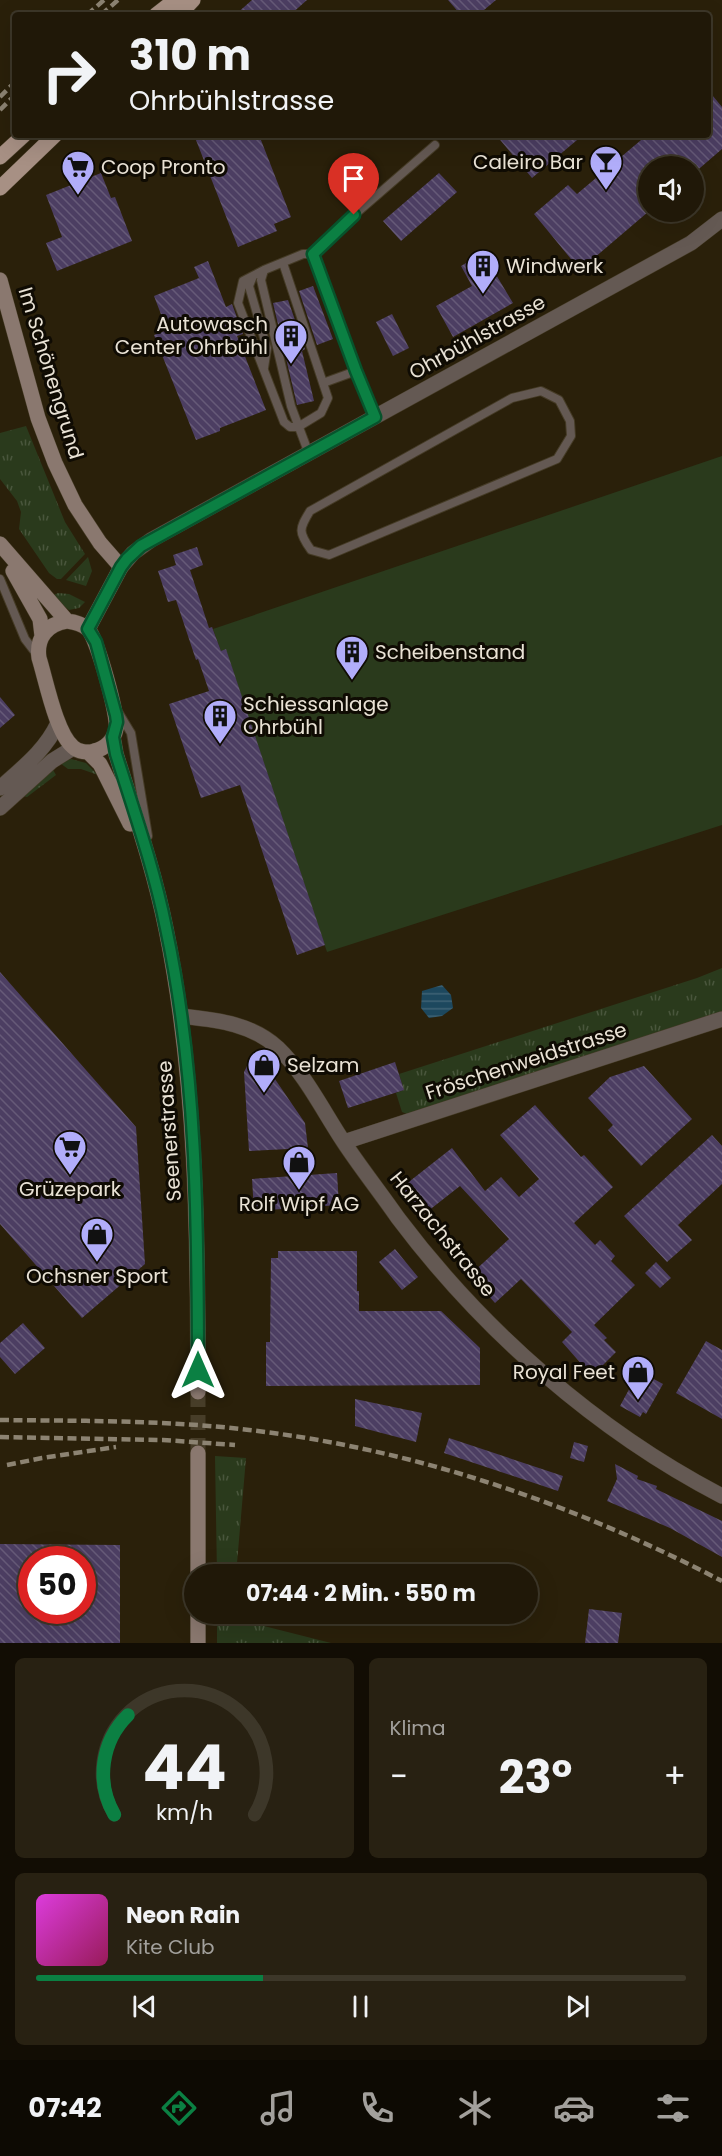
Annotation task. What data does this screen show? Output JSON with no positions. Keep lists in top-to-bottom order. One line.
{"streets":{"main road":["Ohrbühlstrasse","Im Schönengrund","Seenerstrasse"],"street":["Fröschenweidstrasse","Harzachstrasse"]},"crossings":[["Ohrbühlstrasse","Im Schönengrund"],["Ohrbühlstrasse","Seenerstrasse"],["Fröschenweidstrasse","Harzachstrasse"],["Seenerstrasse","Harzachstrasse"]],"places":{"bar":["Caleiro Bar"],"supermarket":["Coop Pronto","Grüzepark"],"building":["Windwerk","Autowasch Center Ohrbühl","Scheibenstand","Schiessanlage Ohrbühl"],"shop":["Selzam","Rolf Wipf AG","Ochsner Sport","Royal Feet"]},"page":{"turn":["310 m","Ohrbühlstrasse"],"limit":"50","trip":"07:44 · 2 Min. · 550 m","tile":"Klima","heat":["−","23°","+"],"song":["Neon Rain","Kite Club"],"tabs":"07:42","gauge":["44","km/h"]}}
